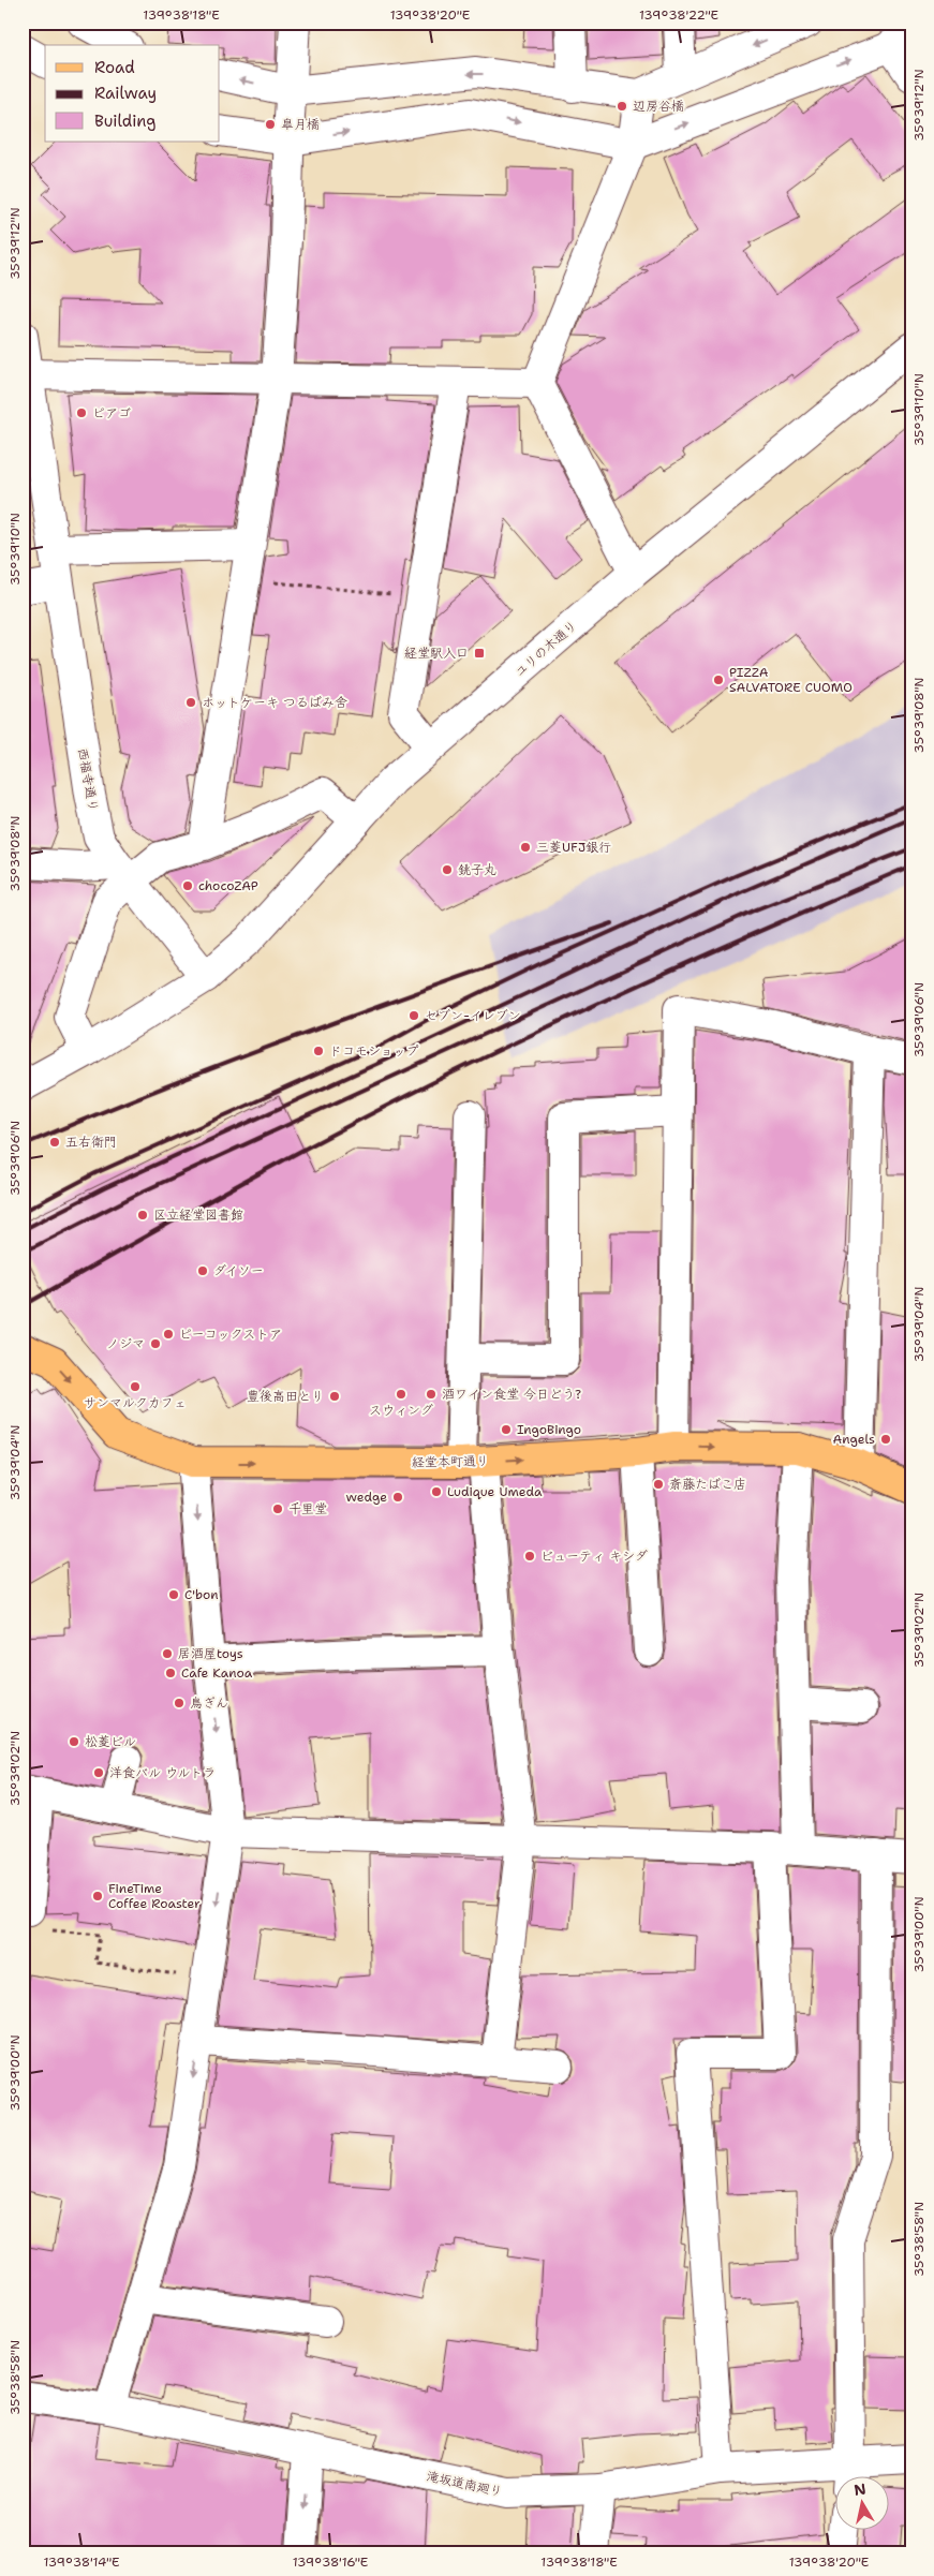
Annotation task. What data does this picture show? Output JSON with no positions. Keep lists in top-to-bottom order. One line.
{"streets":{"main road":["経堂本町通り"],"street":["ユリの木通り","西福寺通り","滝坂道南廻り"]},"crossings":[["ユリの木通り","西福寺通り"]],"one_way":["経堂本町通り"],"places":{"other":["辺房谷橋","皐月橋","ピアゴ","PIZZA SALVATORE CUOMO","ホットケーキ つるばみ舍","三菱UFJ銀行","銚子丸","chocoZAP","セブン-イレブン","ドコモショップ","五右衛門","区立経堂図書館","ダイソー","ピーコックストア","ノジマ","サンマルクカフェ","スウィング","酒ワイン食堂 今日どう?","豊後高田とり","IngoBingo","Angels","斎藤たばこ店","Ludique Umeda","wedge","千里堂","ビューティ キシダ","C'bon","居酒屋toys","Cafe Kanoa","鳥ぎん","松菱ビル","洋食バル ウルトラ","FineTime Coffee Roaster"],"transit":["経堂駅入口"]},"legend":["Road","Railway","Building"],"north":"top","coordinates":["139°38'18\"E","139°38'20\"E","139°38'22\"E","35°39'12\"N","35°39'10\"N","35°39'08\"N","35°39'06\"N","35°39'04\"N","35°39'02\"N","35°39'00\"N","35°38'58\"N","139°38'14\"E","139°38'16\"E"]}
